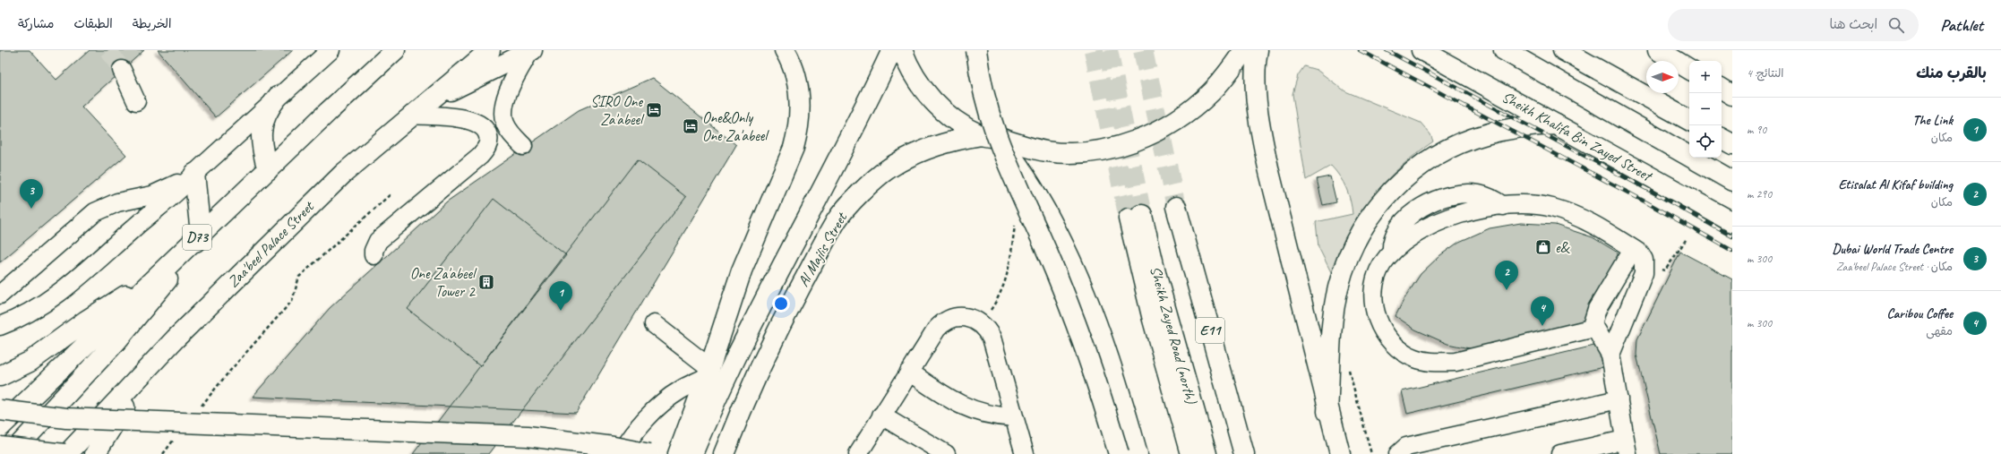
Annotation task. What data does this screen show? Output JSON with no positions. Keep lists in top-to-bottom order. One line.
{"streets":{"main road":["Sheikh Khalifa Bin Zayed Street","D73","Zaa'beel Palace Street","Al Majlis Street","E11","Sheikh Zayed Road (north)"]},"places":{"hotel":["SIRO One Za'abeel","One&Only One Za'abeel"],"shop":["e&"],"building":["One Za'abeel Tower 2"]},"north":"right","page":{"header":"Pathlet","search":"ابحث هنا","nav":["الخريطة","الطبقات","مشاركة"],"heading":["بالقرب منك","النتائج: 4"],"map_buttons":["+","−"],"list":[{"mark":"1","name":"The Link","note":"مكان","value":"90 m"},{"mark":"2","name":"Etisalat Al Kifaf building","note":"مكان","value":"290 m"},{"mark":"3","name":"Dubai World Trade Centre","note":"مكان · Zaa'beel Palace Street","value":"300 m"},{"mark":"4","name":"Caribou Coffee","note":"مقهى","value":"300 m"}],"pins":["3","2","1","4"]}}
